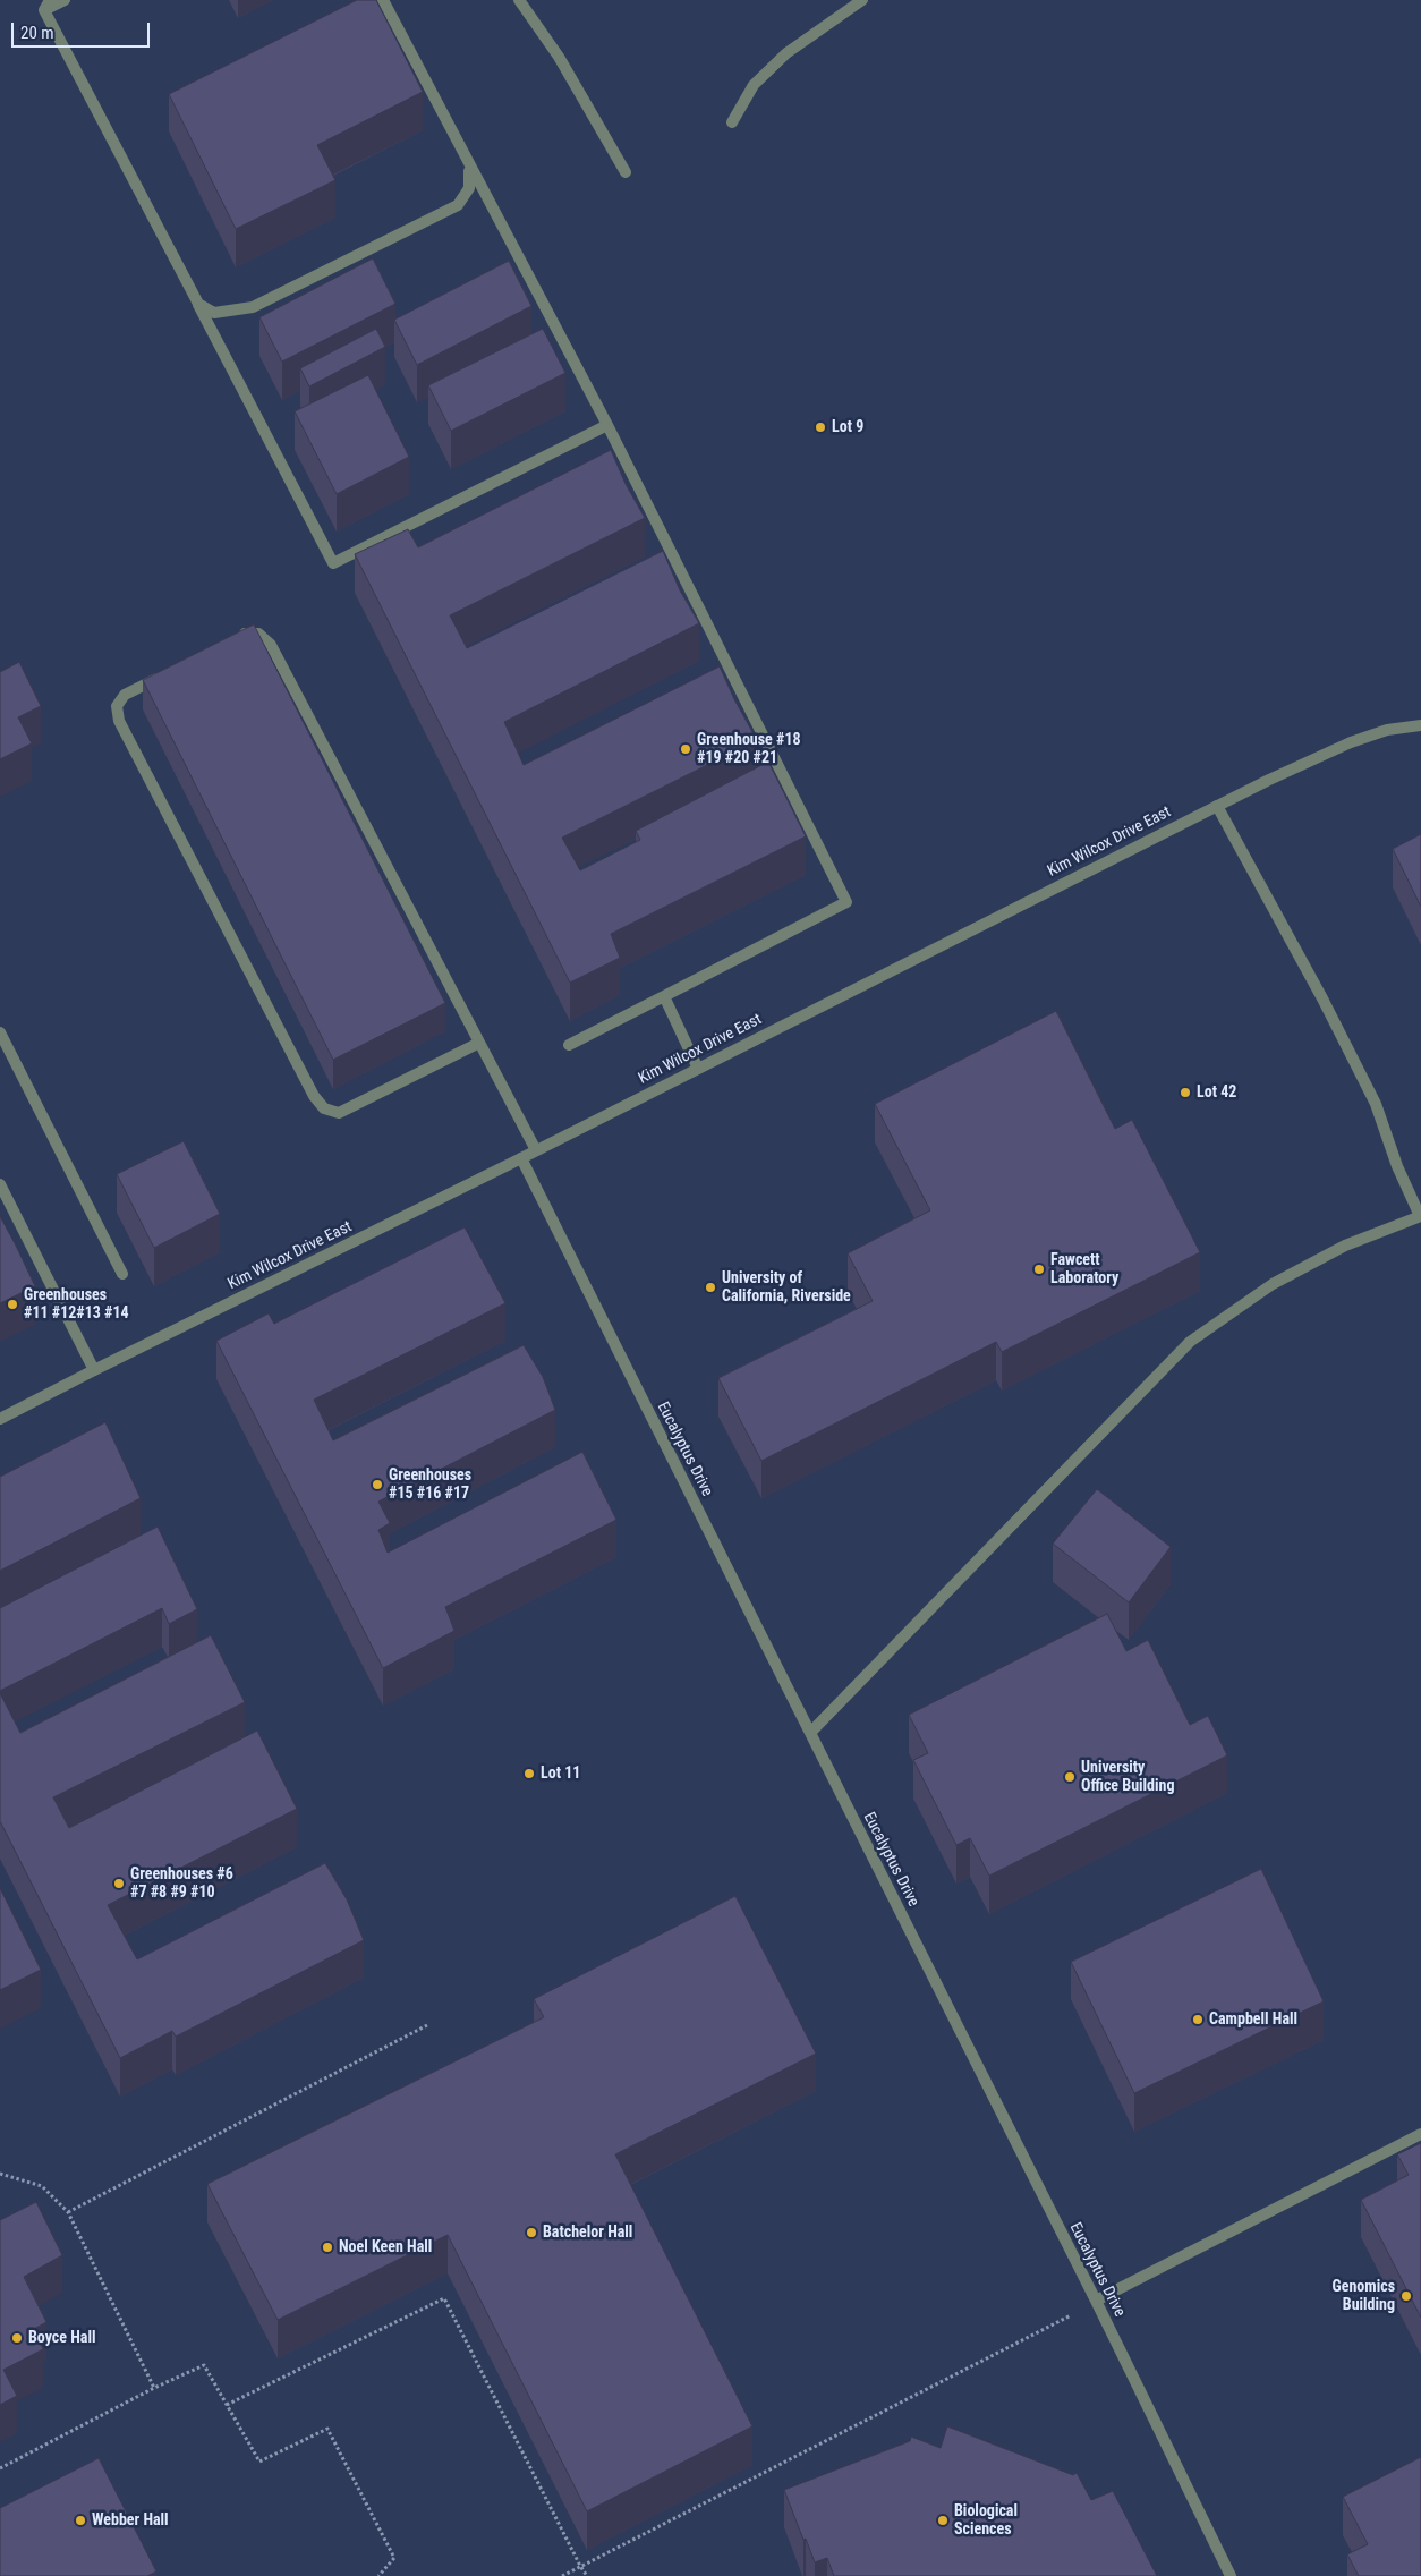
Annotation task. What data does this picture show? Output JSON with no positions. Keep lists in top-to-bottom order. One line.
{"streets":{"street":["Kim Wilcox Drive East","Eucalyptus Drive"]},"crossings":[["Kim Wilcox Drive East","Eucalyptus Drive"]],"places":["Lot 9","Greenhouse #18 #19 #20 #21","Lot 42","Fawcett Laboratory","University of California, Riverside","Greenhouses #11 #12#13 #14","Greenhouses #15 #16 #17","Lot 11","University Office Building","Greenhouses #6 #7 #8 #9 #10","Campbell Hall","Batchelor Hall","Noel Keen Hall","Genomics Building","Boyce Hall","Webber Hall","Biological Sciences"],"scale_bar":"20 m"}
